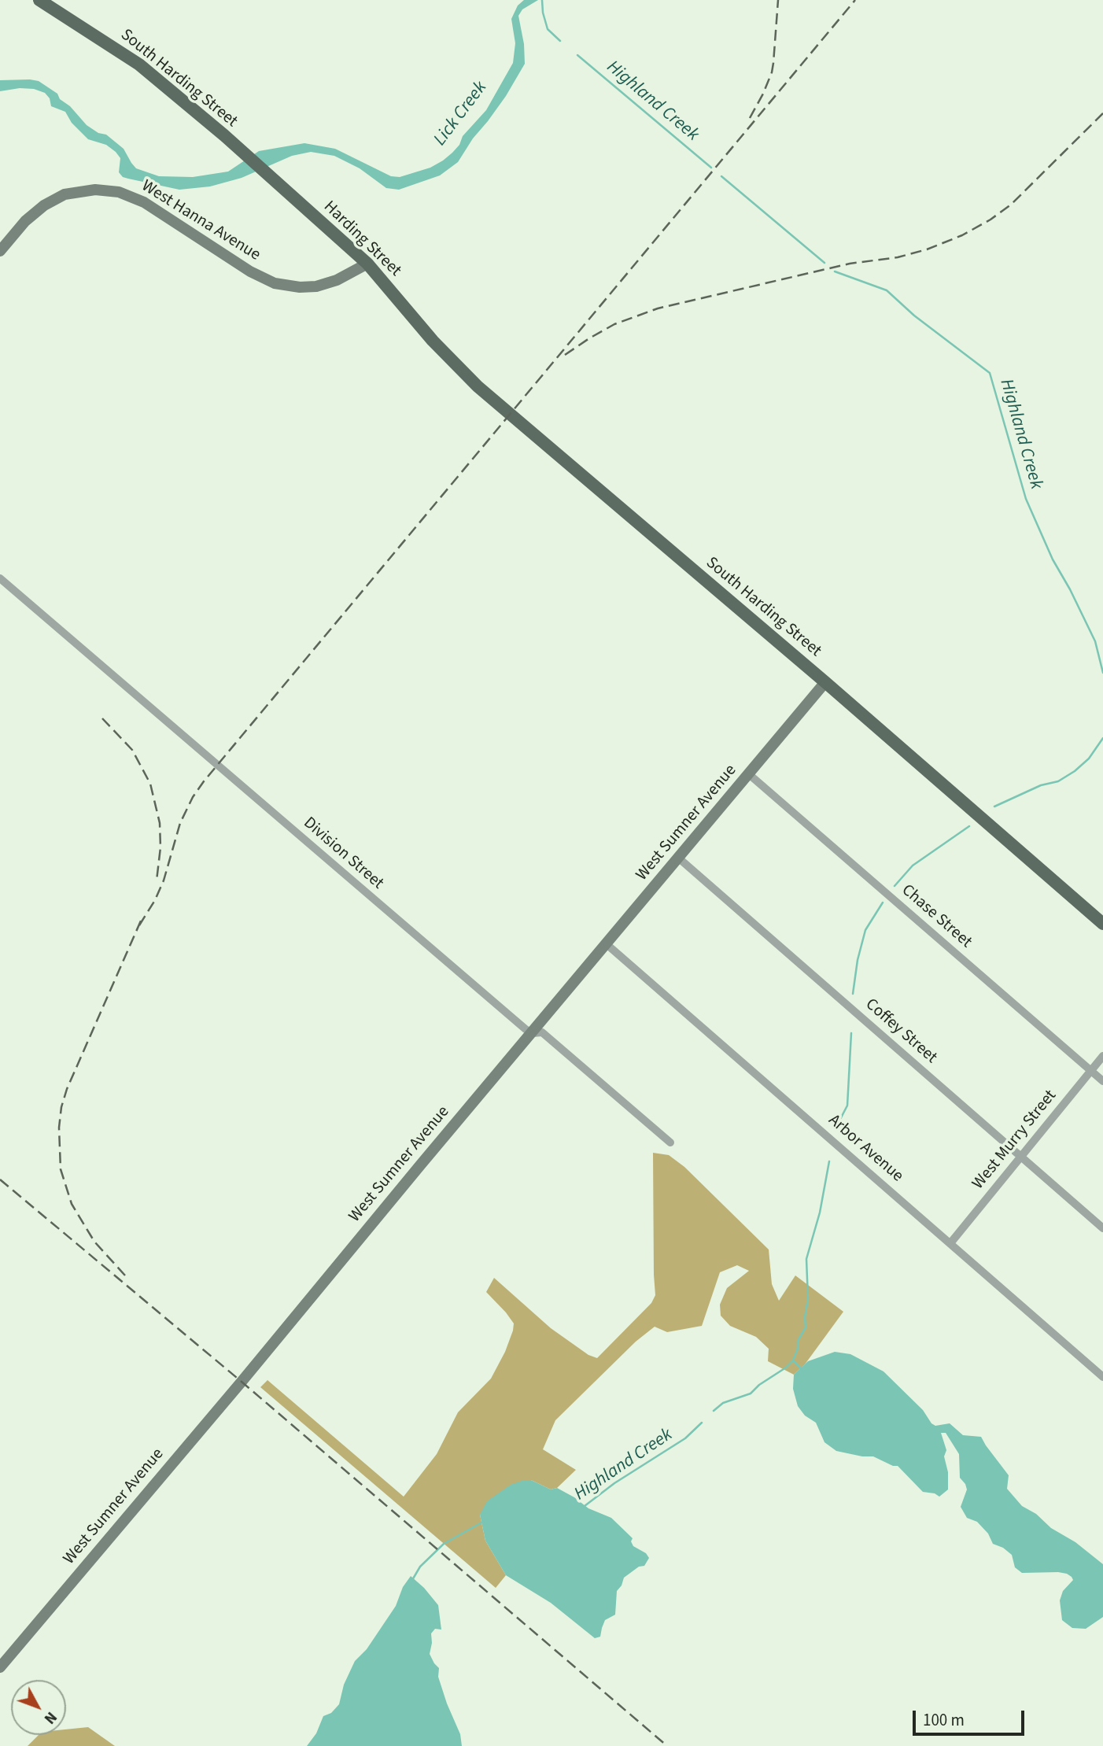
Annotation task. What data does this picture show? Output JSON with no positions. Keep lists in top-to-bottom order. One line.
{"streets":{"main road":["South Harding Street","Harding Street"],"street":["West Hanna Avenue","West Sumner Avenue","Division Street","Chase Street","Coffey Street","West Murry Street","Arbor Avenue"]},"crossings":[["South Harding Street","Harding Street"],["South Harding Street","West Sumner Avenue"],["West Hanna Avenue","Harding Street"],["West Sumner Avenue","Division Street"],["West Sumner Avenue","Chase Street"],["West Sumner Avenue","Coffey Street"],["West Sumner Avenue","Arbor Avenue"],["Chase Street","West Murry Street"],["Coffey Street","West Murry Street"],["West Murry Street","Arbor Avenue"]],"water":["Highland Creek","Lick Creek"],"scale_bar":"100 m","north":"bottom right"}
